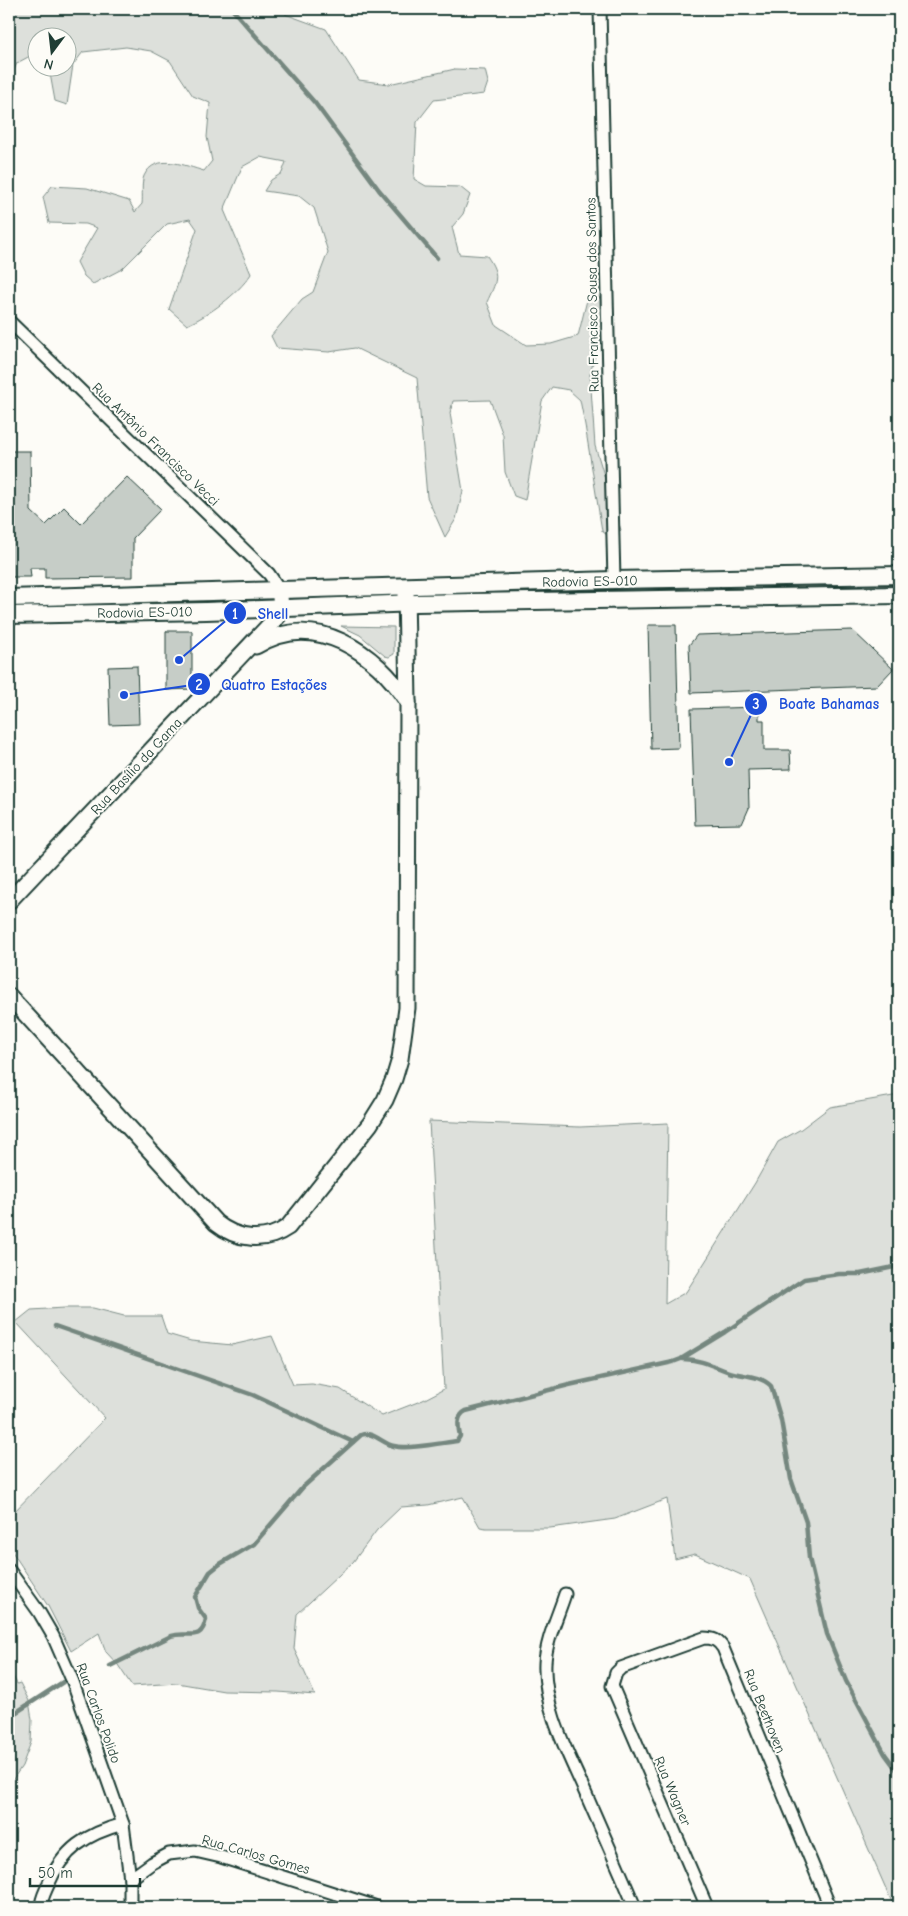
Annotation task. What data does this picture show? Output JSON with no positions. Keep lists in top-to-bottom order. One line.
{"streets":{"main road":["Rodovia ES-010"],"street":["Rua Francisco Sousa dos Santos","Rua Antônio Francisco Vecci","Rua Basílio da Gama","Rua Beethoven","Rua Carlos Polido","Rua Wagner","Rua Carlos Gomes"]},"crossings":[["Rua Francisco Sousa dos Santos","Rodovia ES-010"],["Rua Antônio Francisco Vecci","Rodovia ES-010"],["Rodovia ES-010","Rua Basílio da Gama"],["Rua Beethoven","Rua Wagner"],["Rua Carlos Polido","Rua Carlos Gomes"]],"places":["Shell","Quatro Estações","Boate Bahamas"],"scale_bar":"50 m","north":"bottom"}
